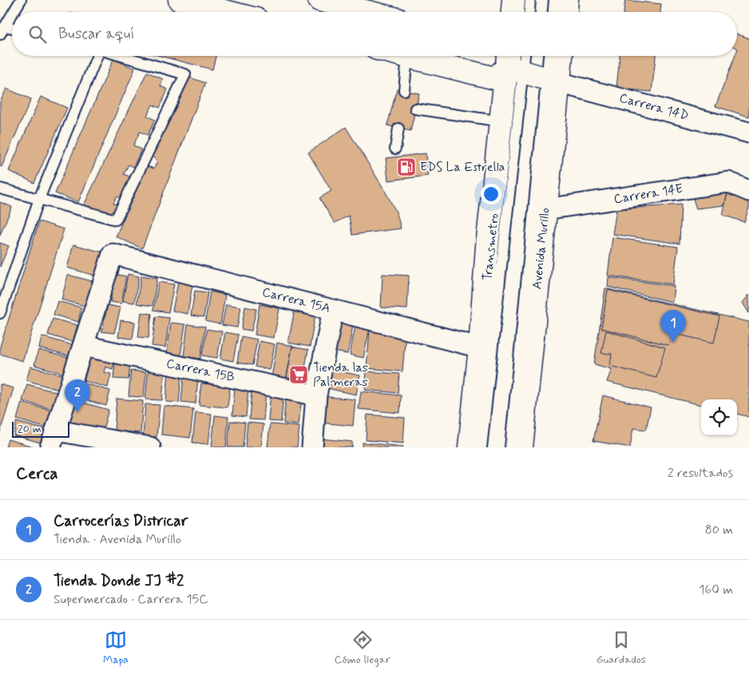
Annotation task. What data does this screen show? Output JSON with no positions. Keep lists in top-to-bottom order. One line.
{"streets":{"main road":["Avenida Murillo"],"street":["Carrera 14D","Carrera 14E","Carrera 15A","Carrera 15B"],"lane":["Transmetro"]},"crossings":[["Carrera 14D","Avenida Murillo"],["Carrera 14E","Avenida Murillo"],["Carrera 15A","Carrera 15B"]],"places":{"fuel station":["EDS La Estrella"],"supermarket":["Tienda las Palmeras"]},"scale_bar":"20 m","page":{"search":"Buscar aquí","pins":["1","2"],"scale":"20 m","heading":["Cerca","2 resultados"],"list":[{"mark":"1","name":"Carrocerías Districar","note":"Tienda · Avenida Murillo","value":"80 m"},{"mark":"2","name":"Tienda Donde JJ #2","note":"Supermercado · Carrera 15C","value":"160 m"}],"nav":["Mapa","Cómo llegar","Guardados"]}}
